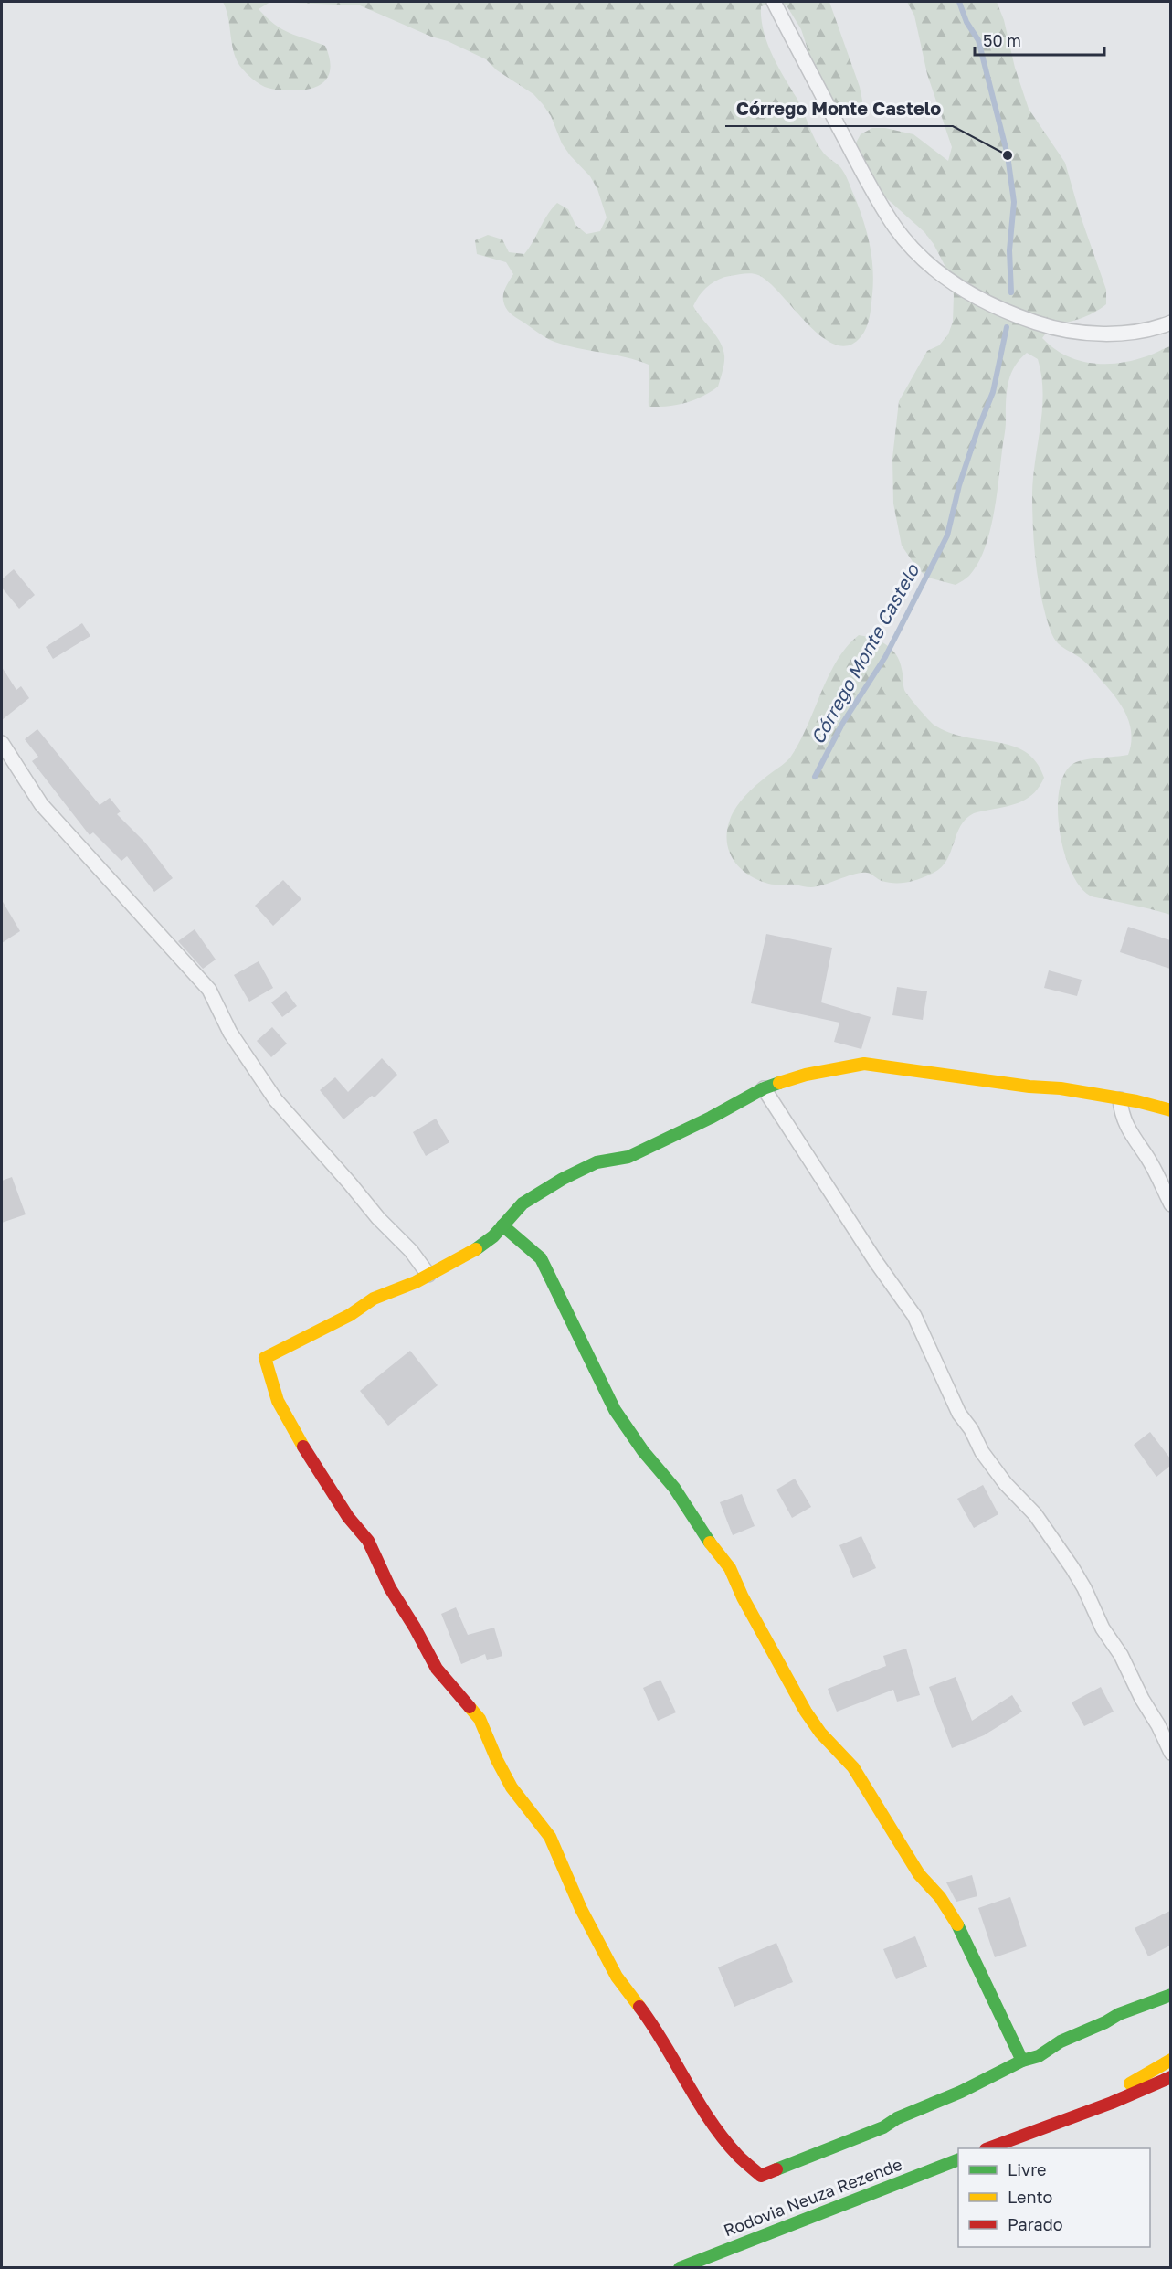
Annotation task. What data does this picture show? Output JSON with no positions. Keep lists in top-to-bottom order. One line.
{"streets":{"street":["Rodovia Neuza Rezende"]},"water":["Córrego Monte Castelo"],"places":["Córrego Monte Castelo"],"legend":["Livre","Lento","Parado"],"scale_bar":"50 m"}
